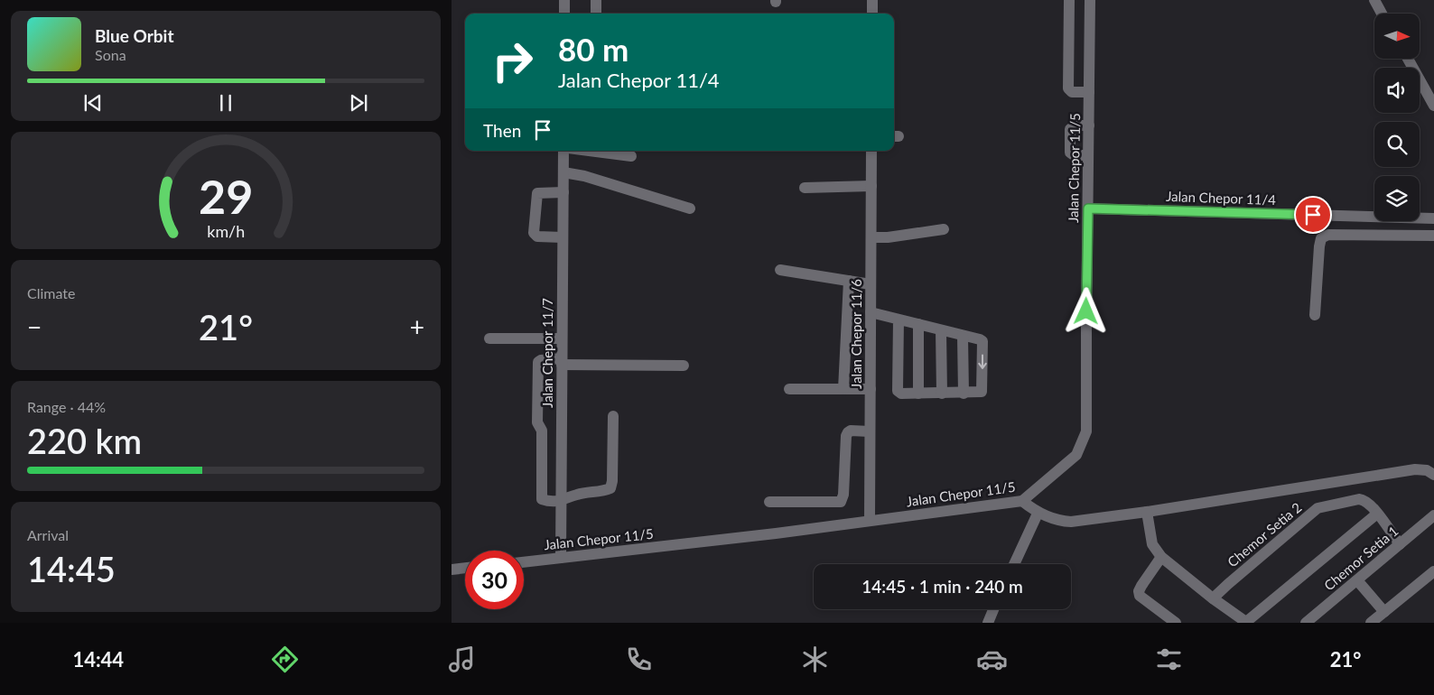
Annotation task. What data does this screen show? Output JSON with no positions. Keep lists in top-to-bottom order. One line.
{"streets":{"street":["Jalan Chepor 11/5","Jalan Chepor 11/4","Jalan Chepor 11/6","Jalan Chepor 11/7","Chemor Setia 2","Chemor Setia 1"]},"crossings":[["Jalan Chepor 11/5","Jalan Chepor 11/4"],["Jalan Chepor 11/5","Jalan Chepor 11/6"],["Jalan Chepor 11/5","Jalan Chepor 11/7"],["Chemor Setia 2","Chemor Setia 1"]],"north":"right","page":{"turn":["80 m","Jalan Chepor 11/4"],"song":["Blue Orbit","Sona"],"then":"Then","tile":["Climate",["Range · 44%","220 km"],["Arrival","14:45"]],"heat":["−","21°","+"],"limit":"30","trip":"14:45 · 1 min · 240 m","tabs":["14:44","21°"],"gauge":["29","km/h"]}}
